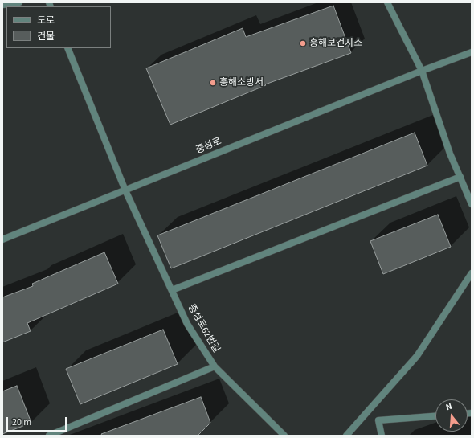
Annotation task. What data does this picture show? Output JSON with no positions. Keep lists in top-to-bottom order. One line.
{"streets":{"street":["중성로","중성로62번길"]},"crossings":[["중성로","중성로62번길"]],"places":["흥해보건지소","흥해소방서"],"legend":["도로","건물"],"scale_bar":"20 m","north":"top"}
